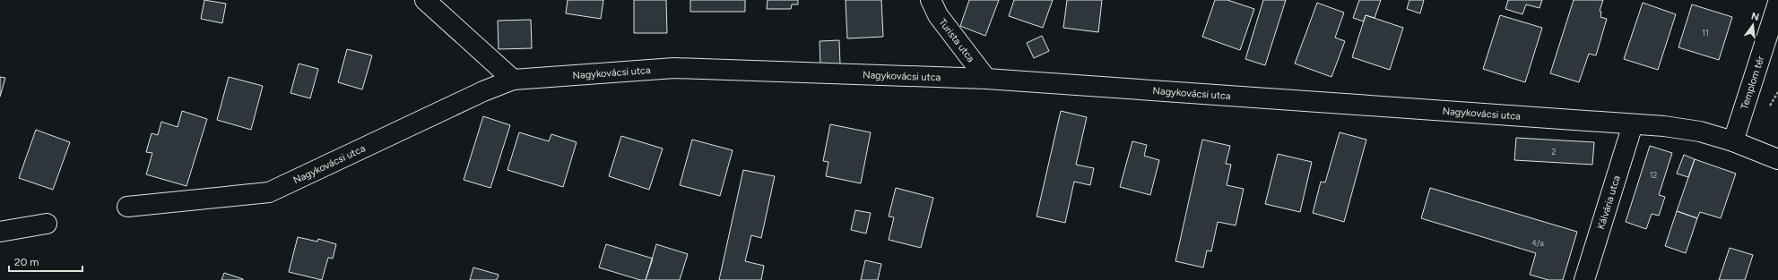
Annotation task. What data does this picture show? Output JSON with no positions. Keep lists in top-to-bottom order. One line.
{"streets":{"street":["Turista utca","Nagykovácsi utca","Templom tér","Kálvária utca"]},"crossings":[["Turista utca","Nagykovácsi utca"],["Nagykovácsi utca","Templom tér"],["Nagykovácsi utca","Kálvária utca"]],"house_numbers":["11","2","12","4/a"],"scale_bar":"20 m","north":"top"}
